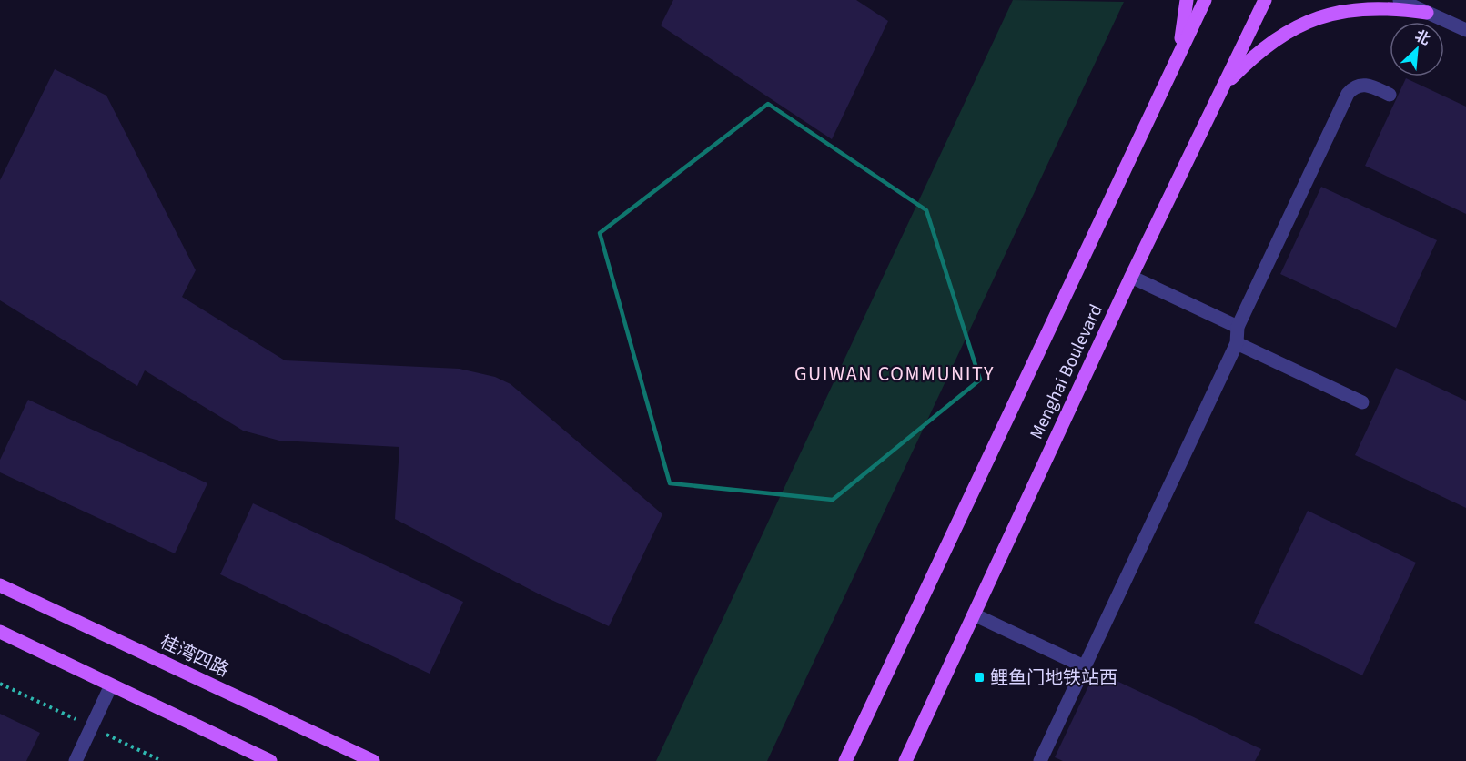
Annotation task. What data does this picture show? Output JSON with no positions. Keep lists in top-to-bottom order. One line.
{"streets":{"main road":["Menghai Boulevard","桂湾四路"]},"districts":["GUIWAN COMMUNITY"],"places":{"transit":["鲤鱼门地铁站西"]},"north":"top right"}
